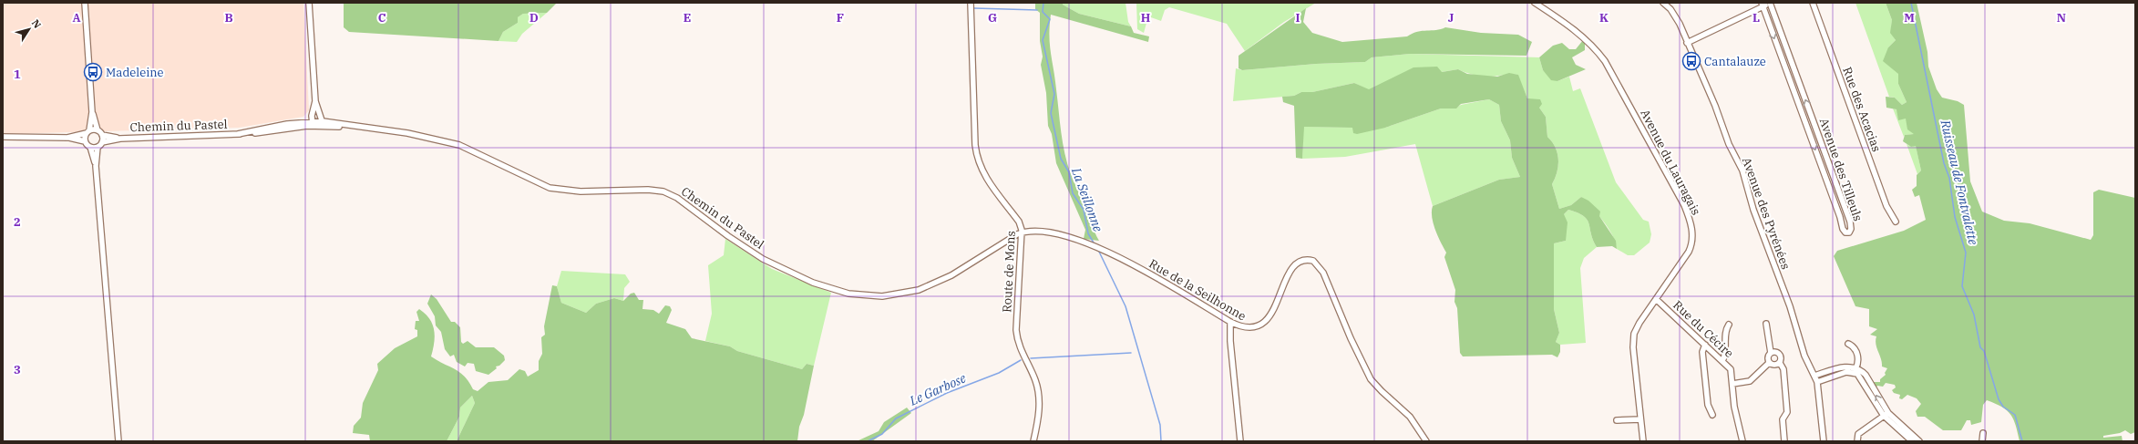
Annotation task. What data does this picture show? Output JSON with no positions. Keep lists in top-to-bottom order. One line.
{"streets":{"street":["Rue des Acacias","Chemin du Pastel","Avenue du Lauragais","Avenue des Tilleuls","Avenue des Pyrénées","Route de Mons","Rue de la Seilhonne","Rue du Cécire"]},"crossings":[["Chemin du Pastel","Route de Mons"],["Chemin du Pastel","Rue de la Seilhonne"],["Avenue du Lauragais","Rue du Cécire"],["Route de Mons","Rue de la Seilhonne"]],"water":["Ruisseau de Fontvalette","La Seillonne","Le Garbose"],"places":{"bus stop":["Cantalauze","Madeleine"]},"north":"top right","grid":{"columns":["A","B","C","D","E","F","G","H","I","J","K","L","M","N"],"rows":["1","2","3"]}}
